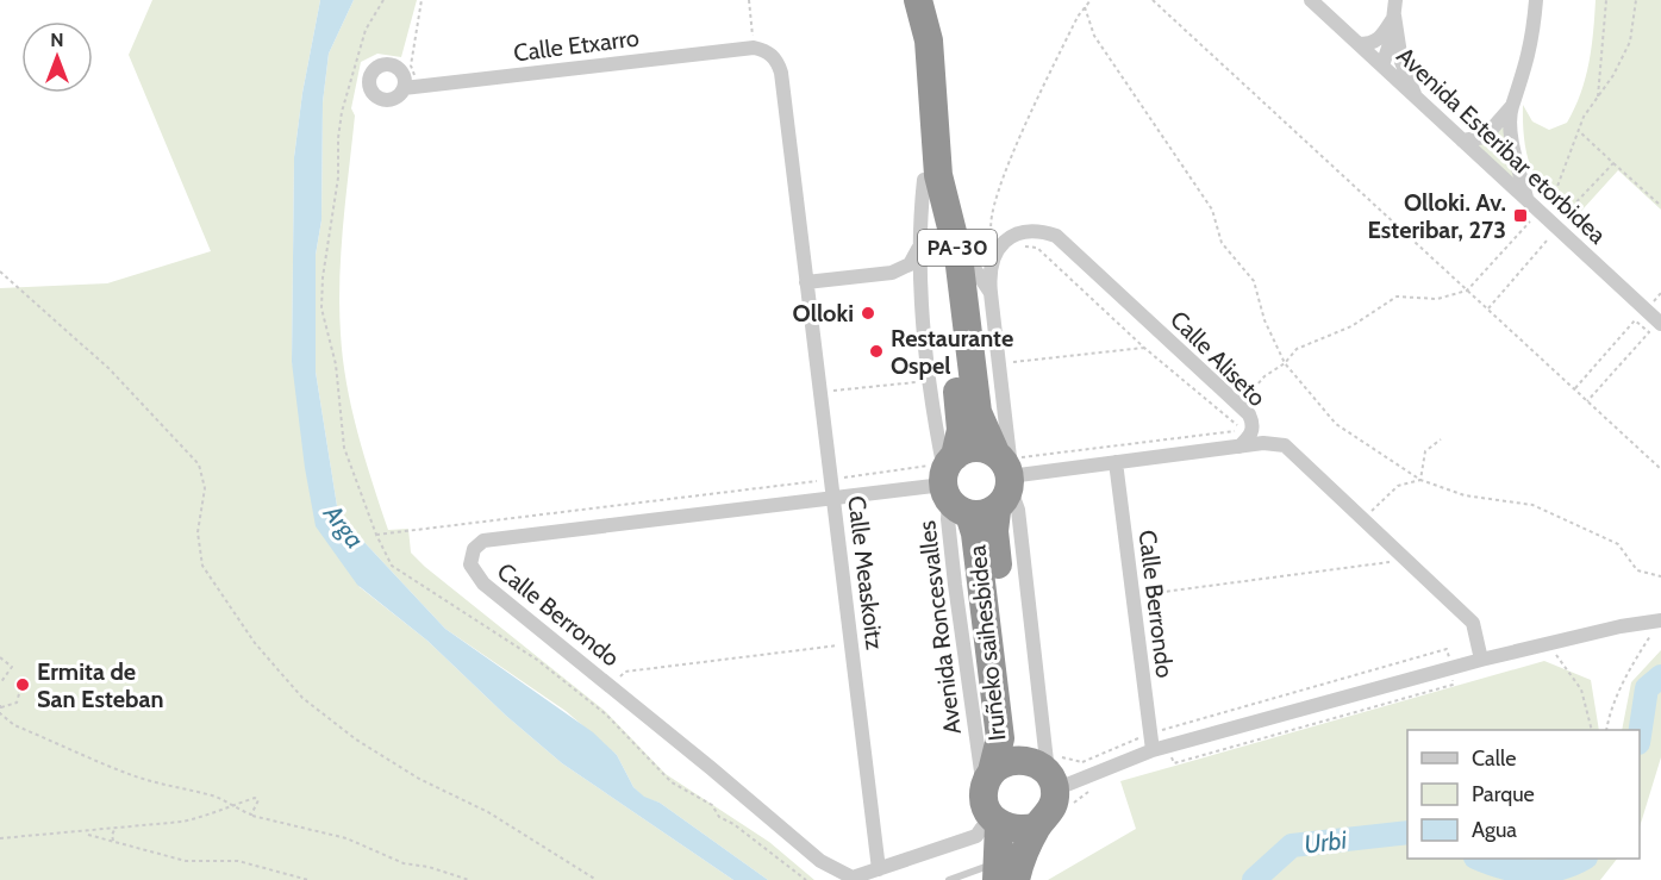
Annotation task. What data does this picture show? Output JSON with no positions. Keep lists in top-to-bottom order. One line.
{"streets":{"highway":["PA-30","Iruñeko saihesbidea"],"street":["Calle Etxarro","Avenida Esteribar etorbidea","Calle Aliseto","Calle Measkoitz","Calle Berrondo"]},"crossings":[["Calle Etxarro","Calle Measkoitz"],["PA-30","Calle Berrondo"],["PA-30","Iruñeko saihesbidea"],["Calle Aliseto","Calle Berrondo"],["Calle Measkoitz","Calle Berrondo"],["Calle Berrondo","Iruñeko saihesbidea"]],"water":["Arga","Urbi"],"places":{"transit":["Olloki. Av. Esteribar, 273"],"other":["Olloki","Restaurante Ospel","Ermita de San Esteban"]},"legend":["Calle","Parque","Agua"],"north":"top"}
